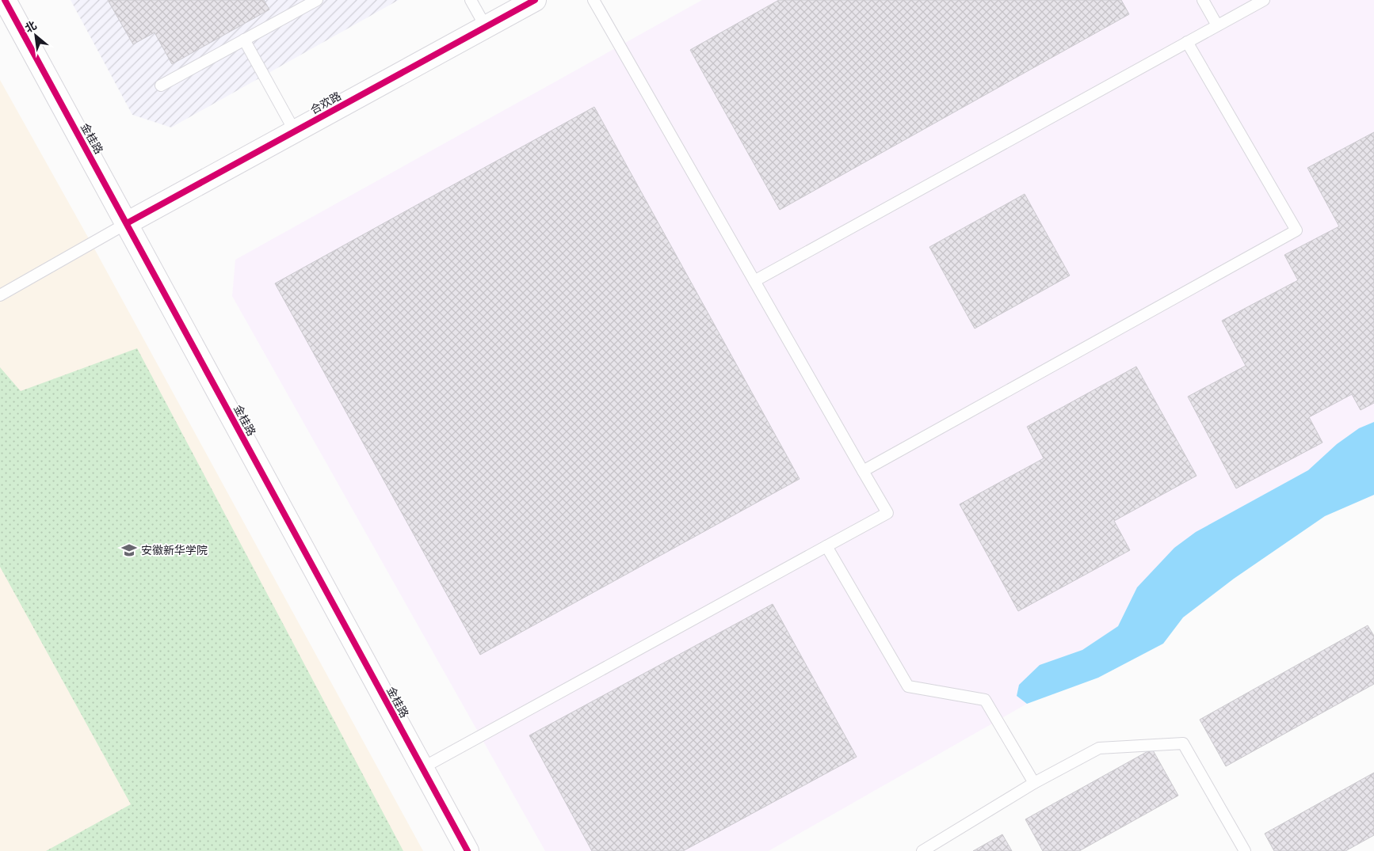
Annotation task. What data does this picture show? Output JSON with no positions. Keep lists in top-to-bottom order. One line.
{"streets":{"street":["合欢路","金桂路"]},"crossings":[["合欢路","金桂路"]],"places":{"school or university":["安徽新华学院"]},"north":"top left"}
